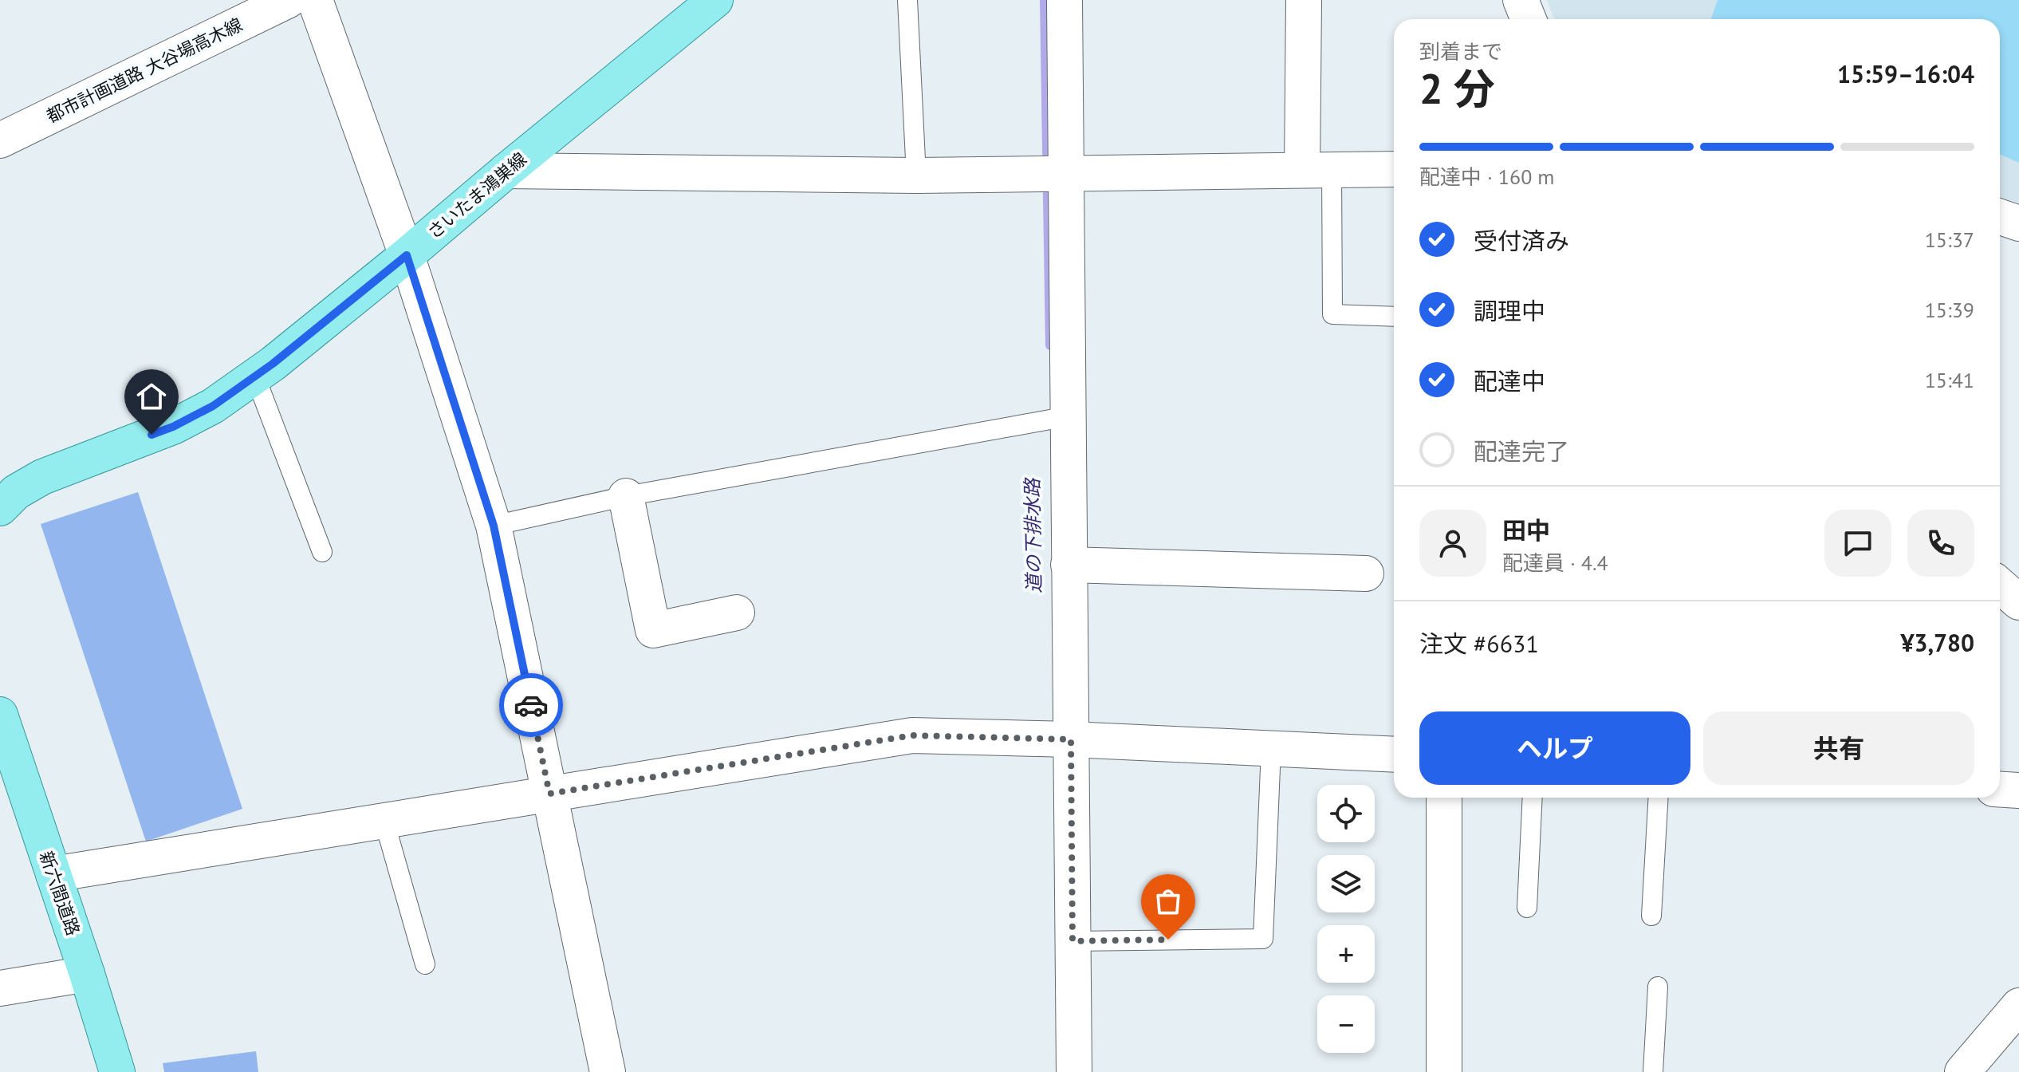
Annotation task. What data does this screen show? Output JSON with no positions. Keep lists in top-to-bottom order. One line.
{"streets":{"main road":["さいたま鴻巣線","新六間道路"],"street":["都市計画道路 大谷場高木線"]},"water":["道の下排水路"],"page":{"heading":["2 分","到着まで","15:59–16:04"],"panel":["田中","配達員 · 4.4","注文 #6631","¥3,780"],"bar":"配達中 · 160 m","list":[["受付済み","15:37"],["調理中","15:39"],["配達中","15:41"],"配達完了"],"buttons":["ヘルプ","共有"],"map_buttons":["+","−"]}}
